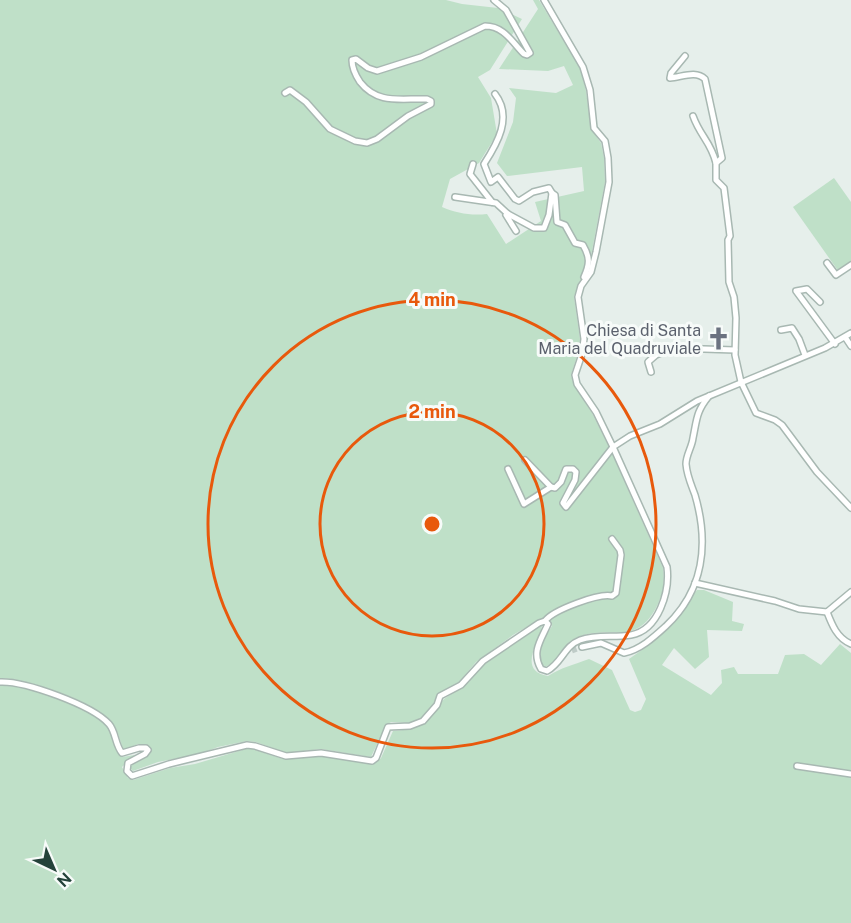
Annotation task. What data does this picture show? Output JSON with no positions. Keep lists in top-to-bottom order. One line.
{"places":{"church":["Chiesa di Santa Maria del Quadruviale"]},"north":"bottom right","rings":["4 min","2 min"]}
